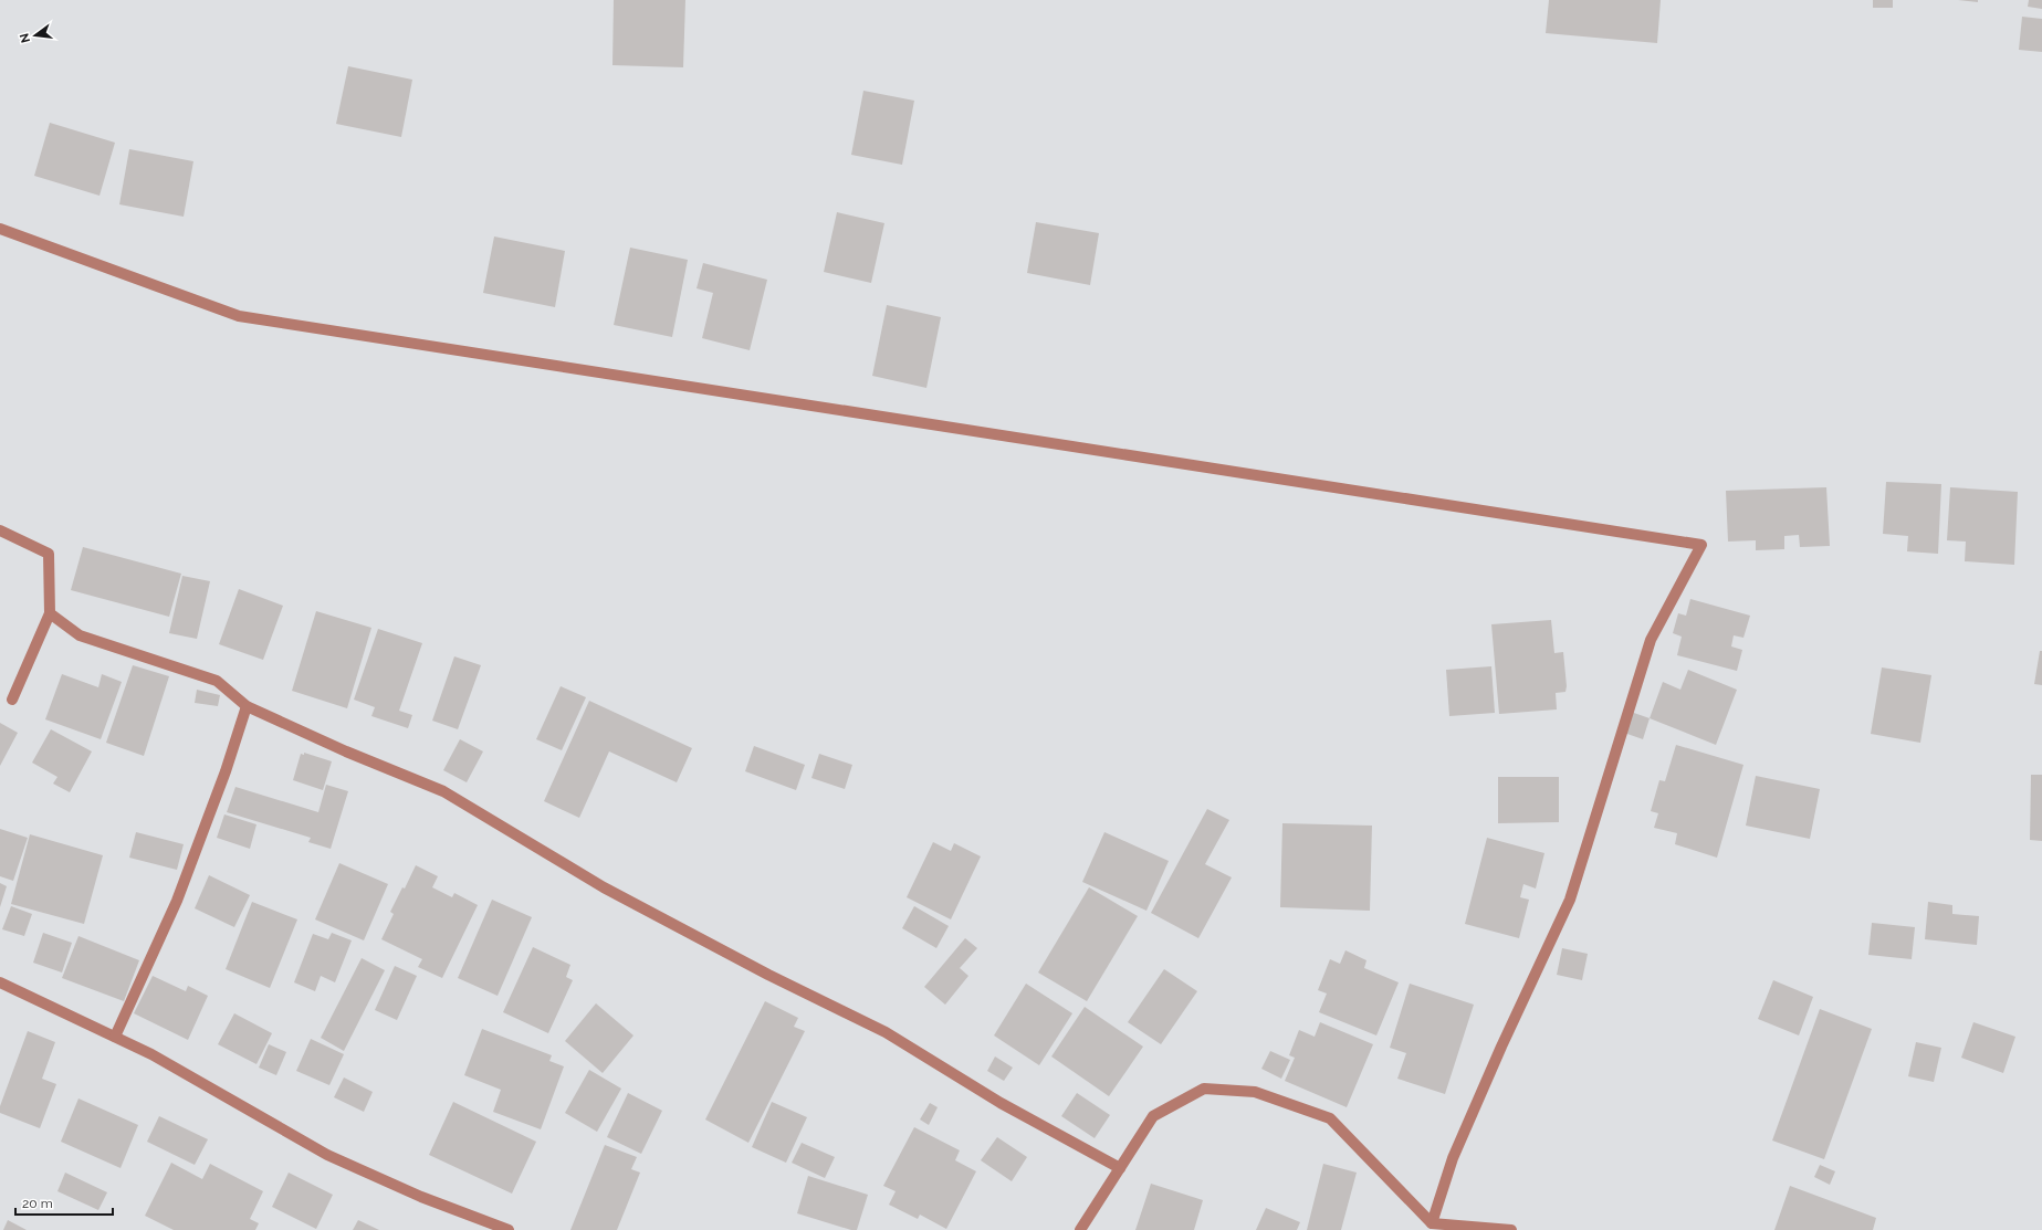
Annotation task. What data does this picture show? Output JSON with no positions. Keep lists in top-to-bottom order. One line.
{"scale_bar":"20 m","north":"left"}
